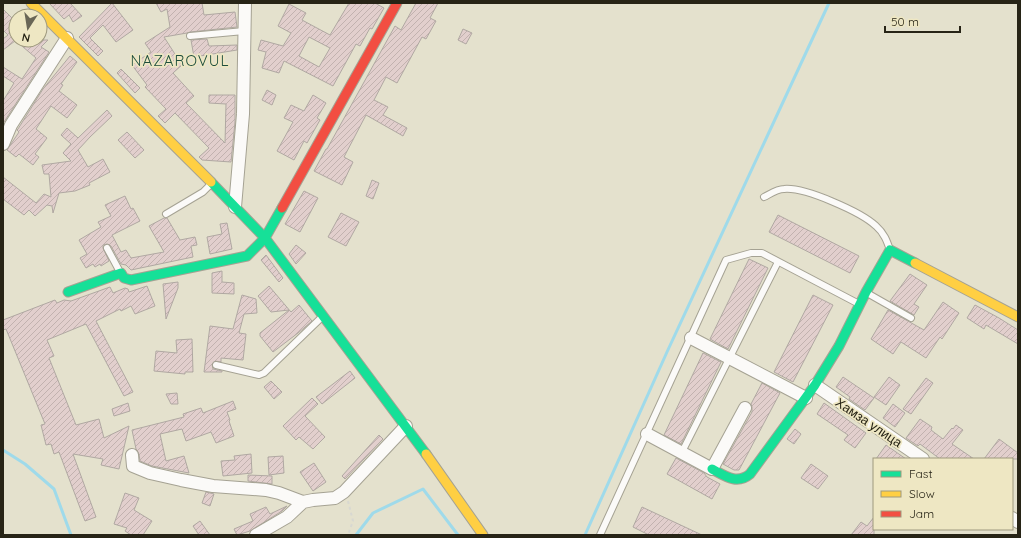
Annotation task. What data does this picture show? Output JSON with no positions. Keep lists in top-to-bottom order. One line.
{"streets":{"street":["Хамза улица"]},"districts":["NAZAROVUL"],"legend":["Fast","Slow","Jam"],"scale_bar":"50 m","north":"bottom"}
